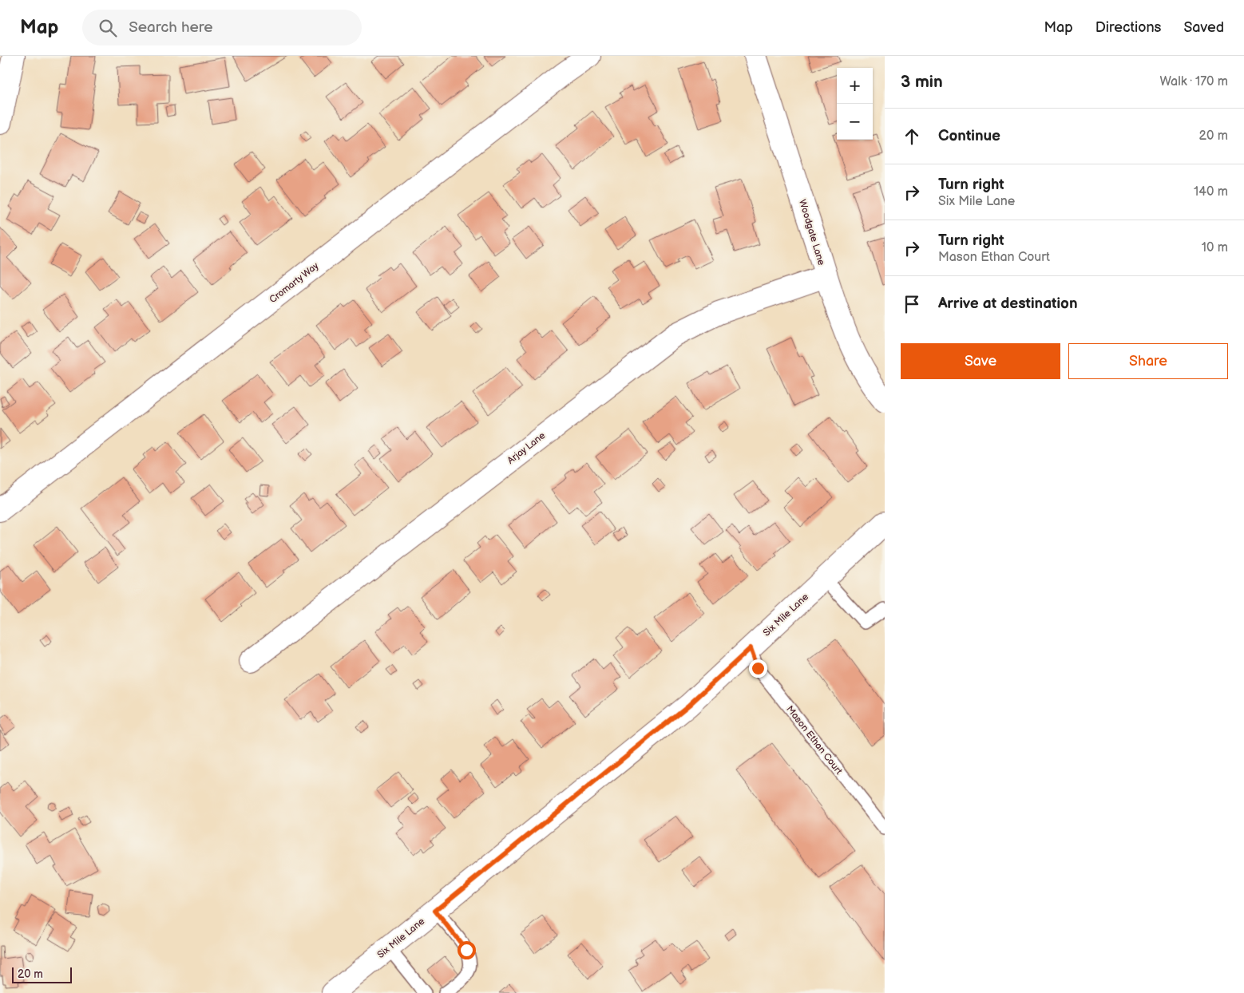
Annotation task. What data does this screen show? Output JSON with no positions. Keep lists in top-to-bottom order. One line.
{"streets":{"street":["Woodgate Lane","Cromarty Way","Arjay Lane","Six Mile Lane"],"lane":["Mason Ethan Court"]},"crossings":[["Woodgate Lane","Arjay Lane"],["Six Mile Lane","Mason Ethan Court"]],"scale_bar":"20 m","page":{"header":"Map","search":"Search here","nav":["Map","Directions","Saved"],"heading":["3 min","Walk · 170 m"],"map_buttons":["+","−"],"list":[["Continue","20 m"],["Turn right","Six Mile Lane","140 m"],["Turn right","Mason Ethan Court","10 m"],"Arrive at destination"],"buttons":["Save","Share"],"scale":"20 m"}}
